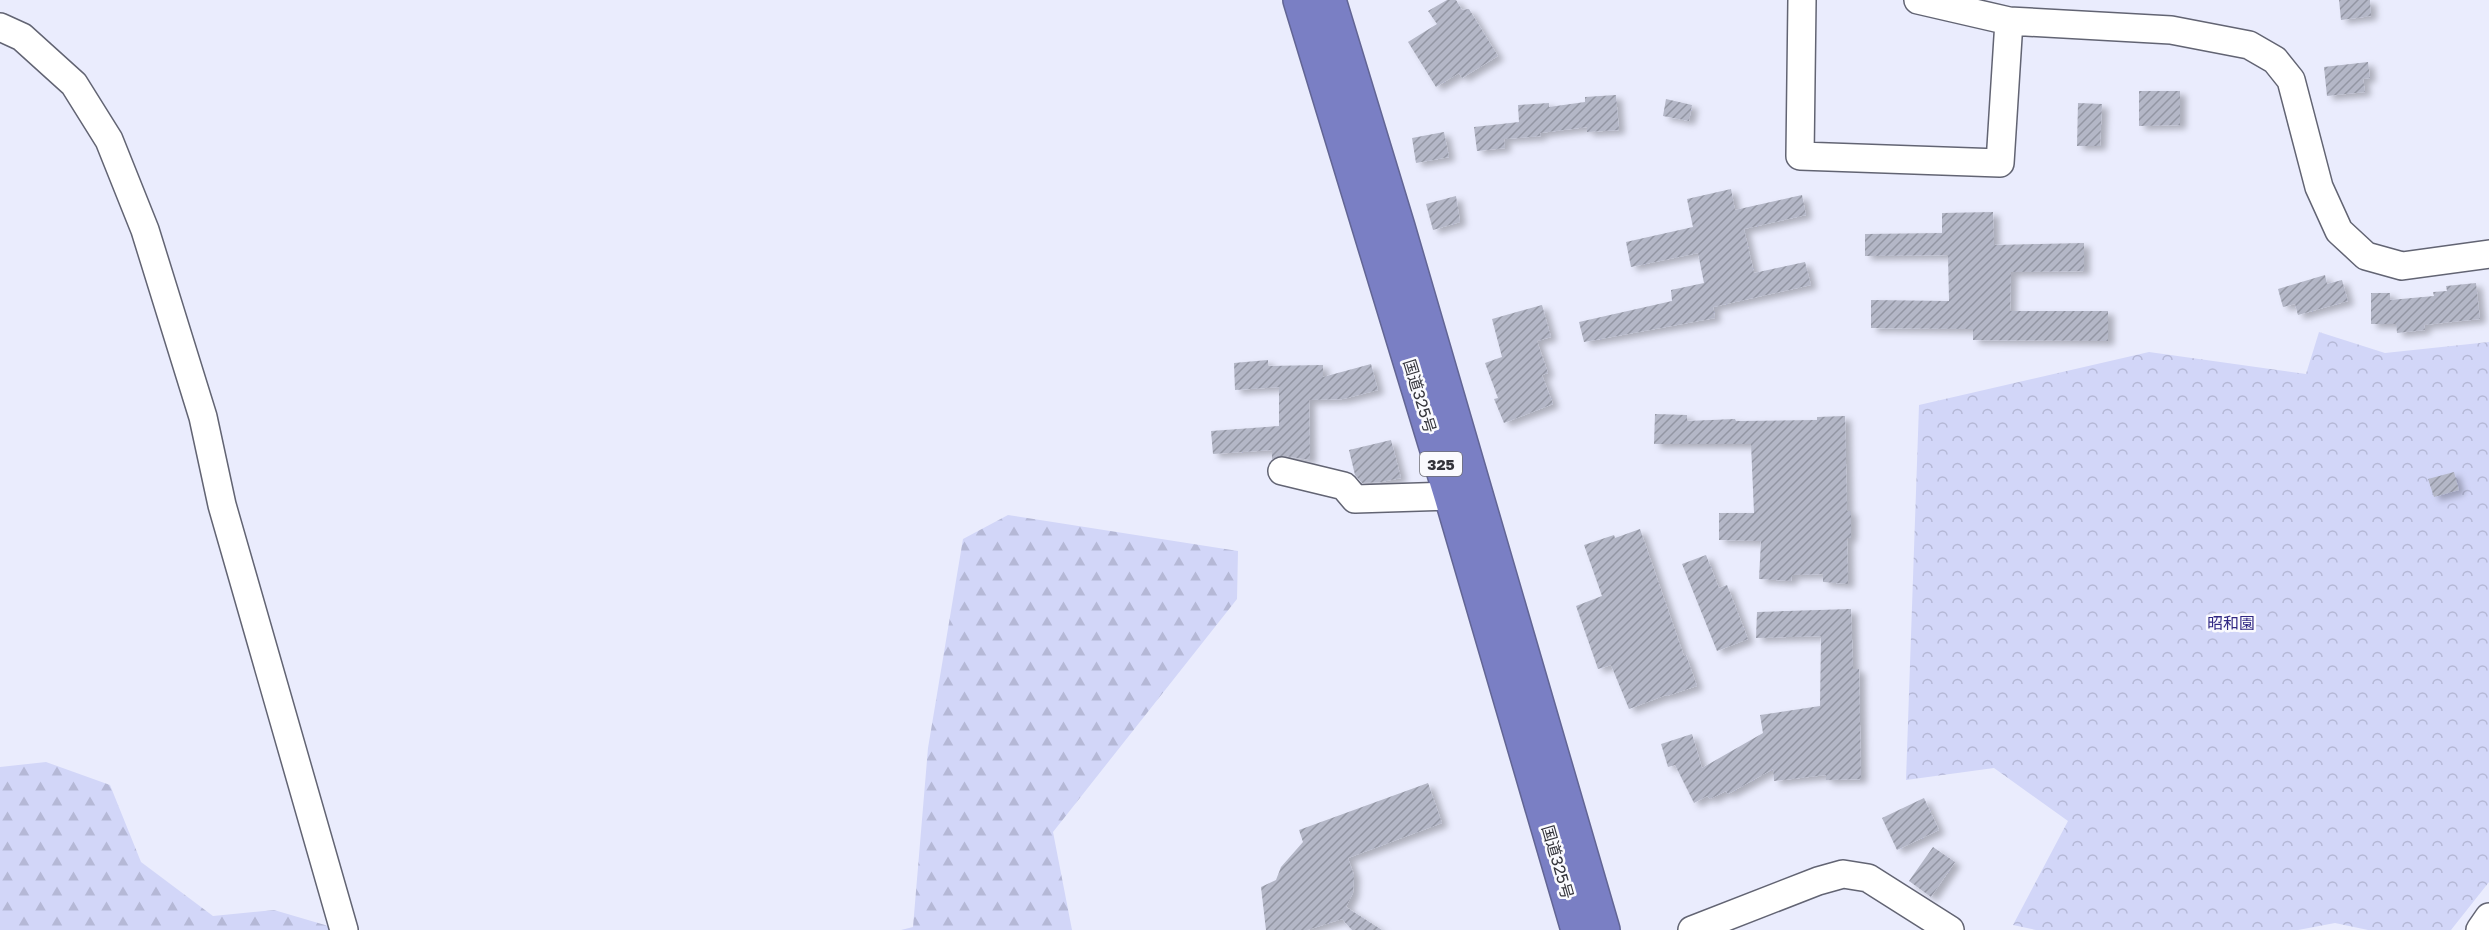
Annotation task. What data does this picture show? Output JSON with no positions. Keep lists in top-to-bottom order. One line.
{"streets":{"highway":["国道325号","325"]},"parks":["昭和園"]}
